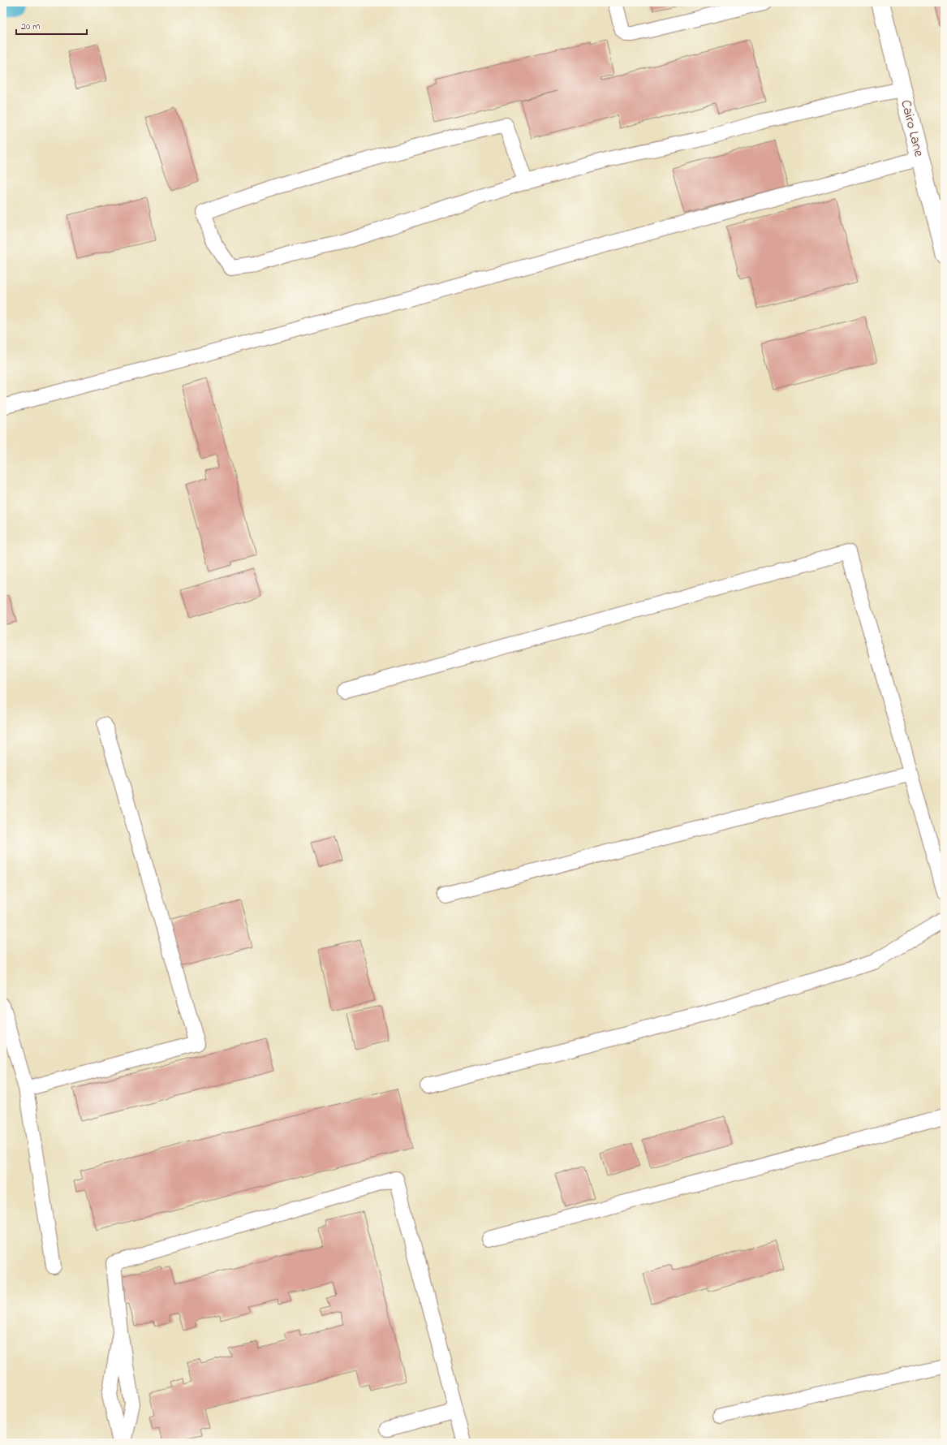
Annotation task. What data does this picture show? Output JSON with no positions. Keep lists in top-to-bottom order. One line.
{"streets":{"street":["Cairo Lane"]},"scale_bar":"20 m"}
